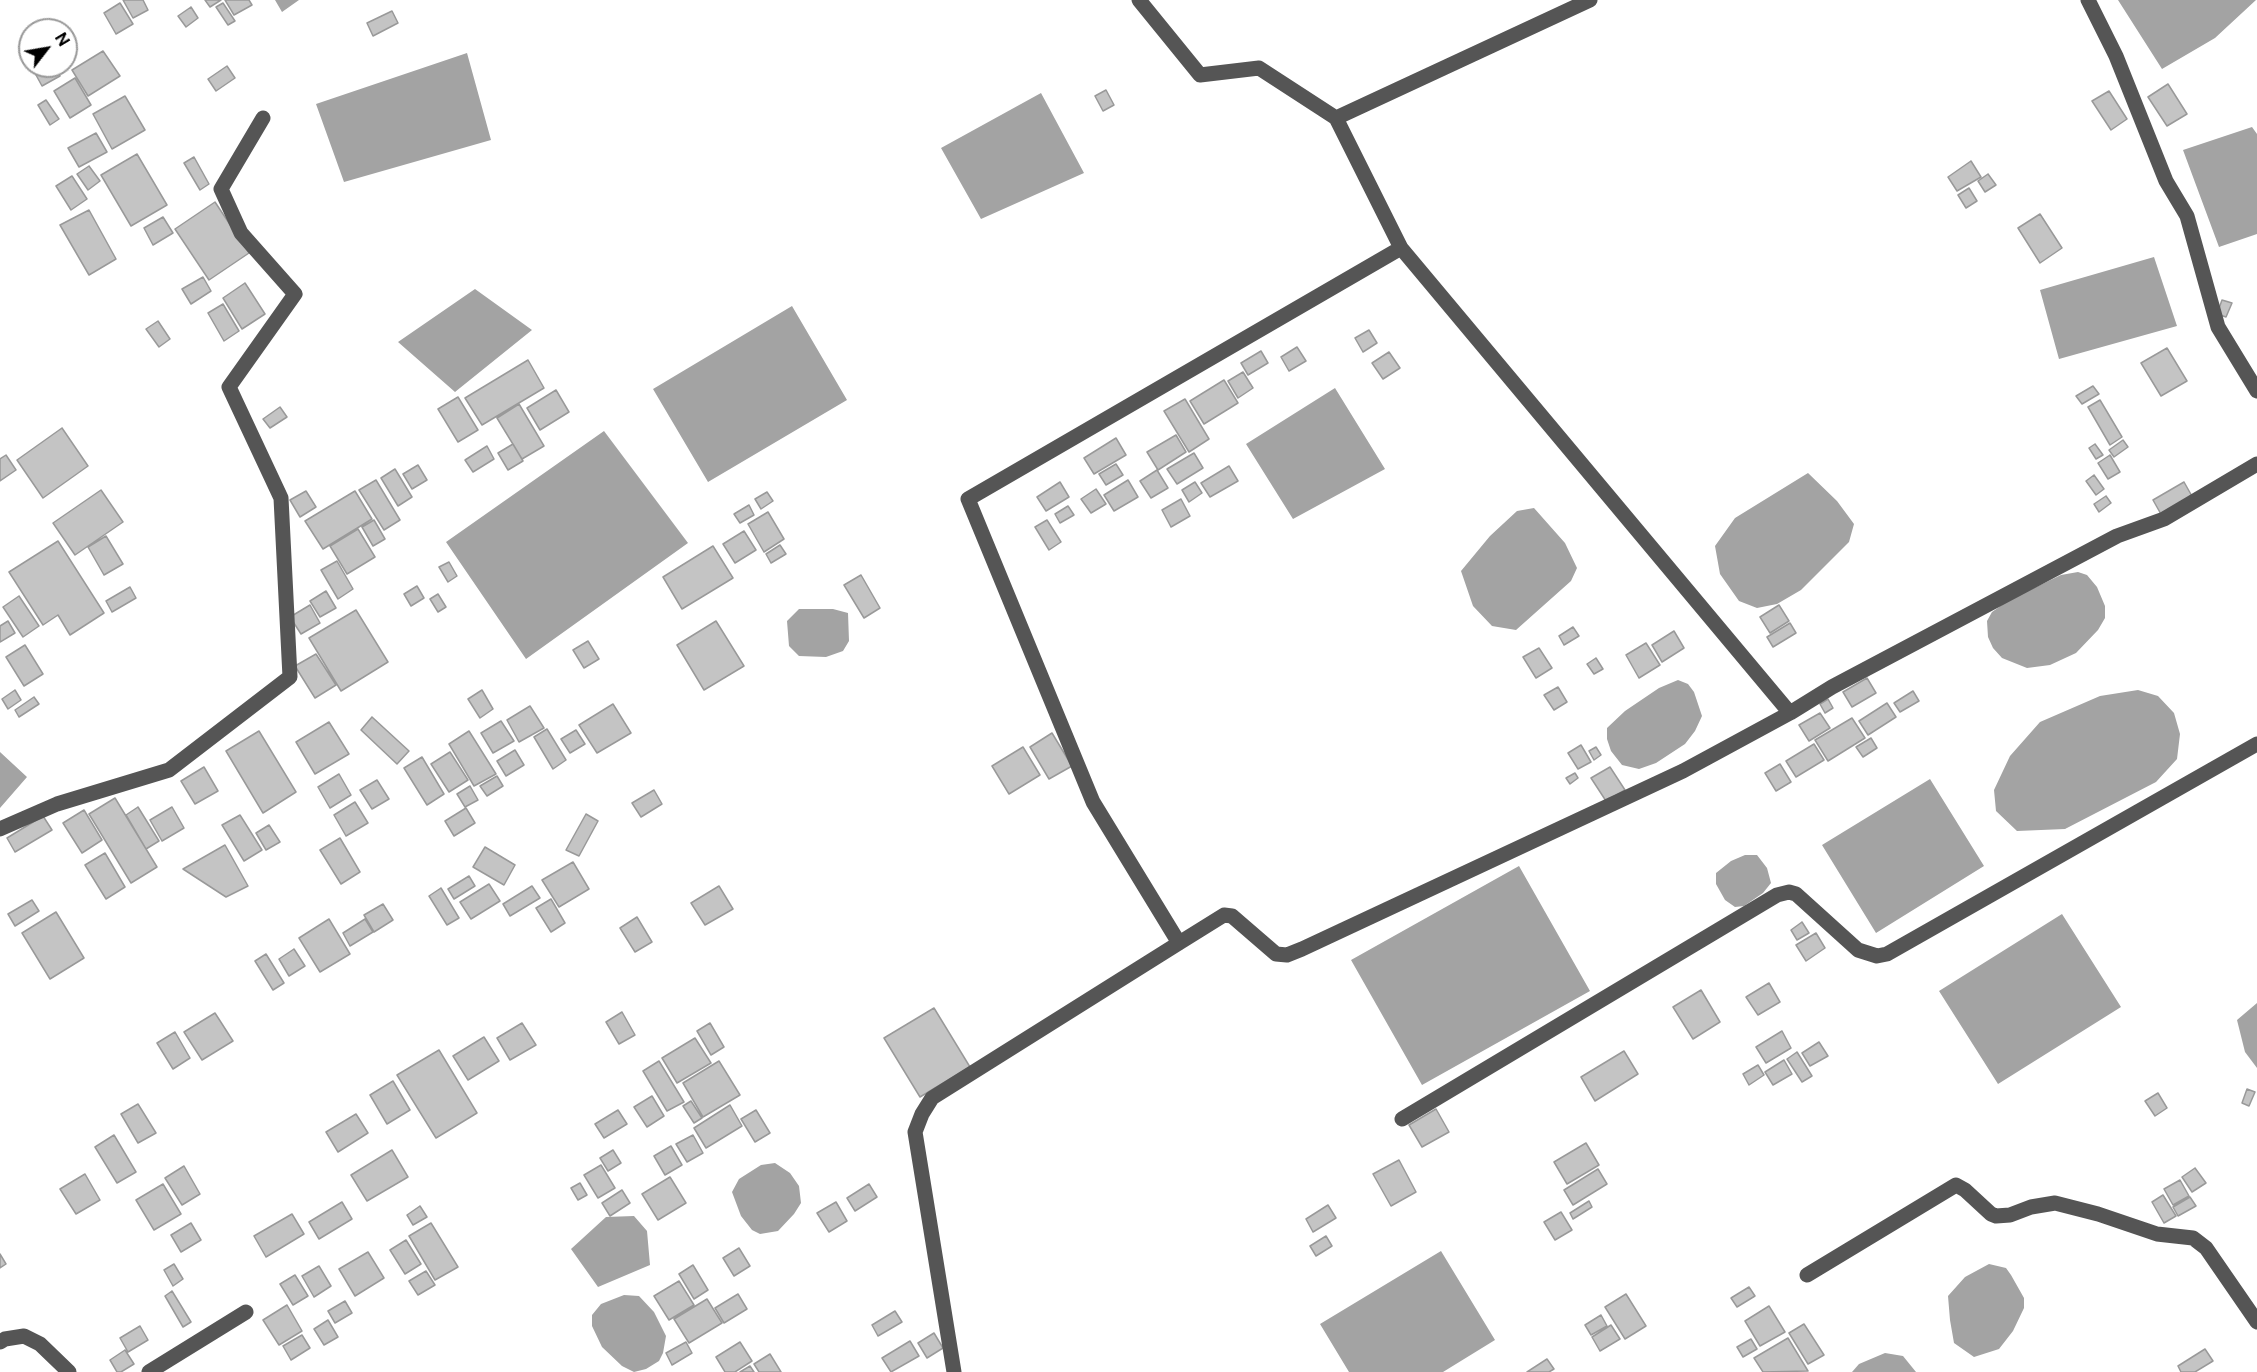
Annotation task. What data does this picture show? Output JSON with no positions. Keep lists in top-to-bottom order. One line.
{"north":"top right"}
